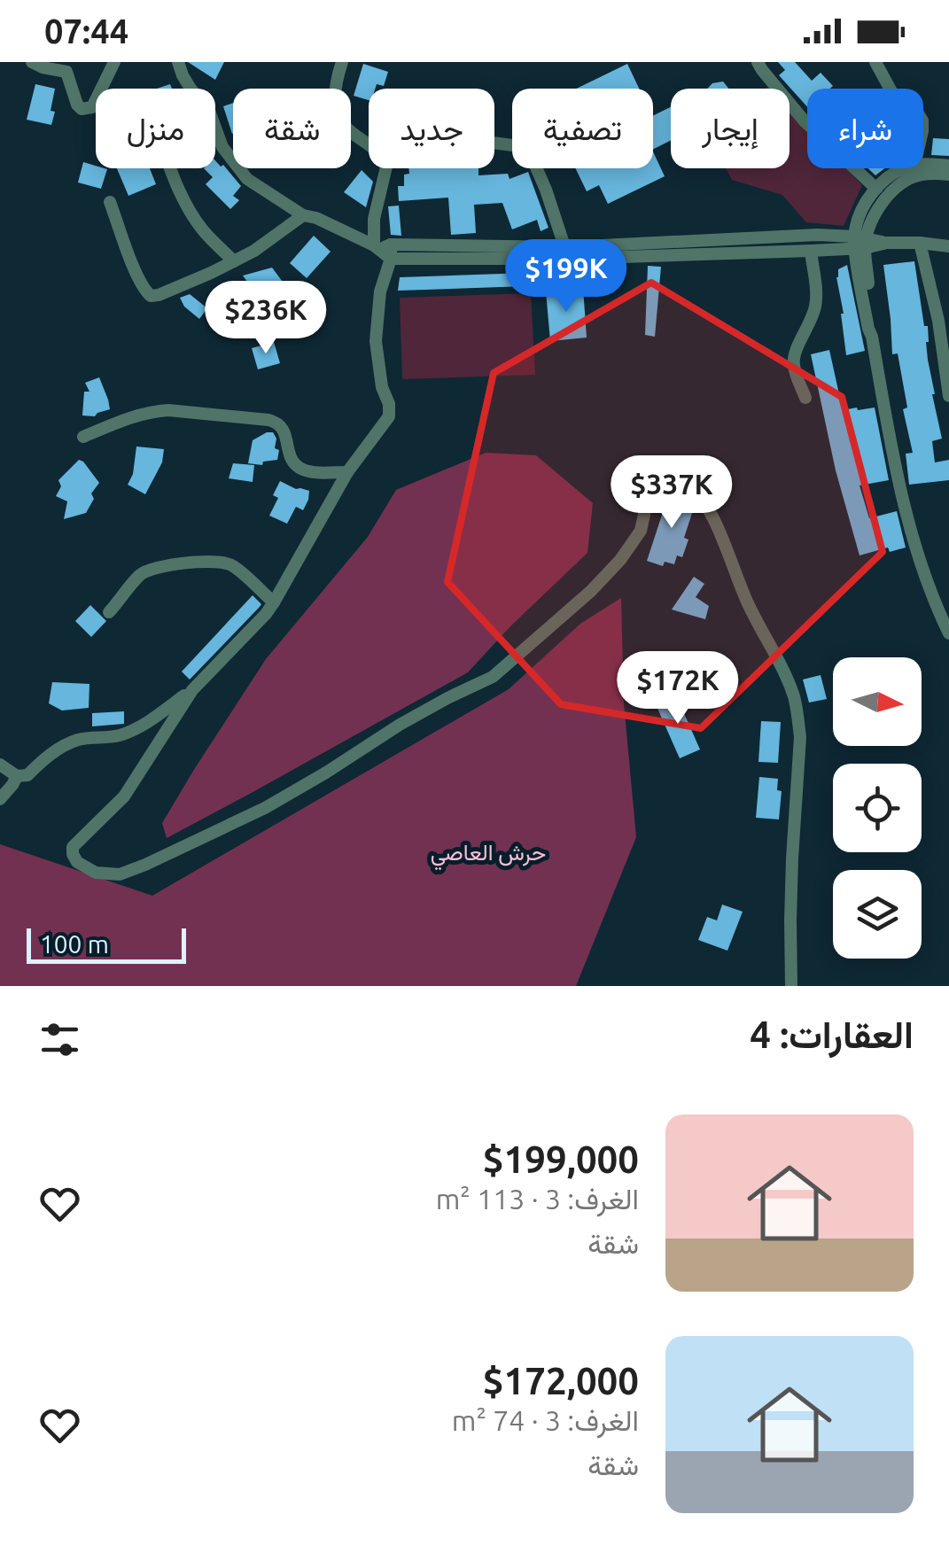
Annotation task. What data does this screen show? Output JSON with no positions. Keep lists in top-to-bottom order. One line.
{"parks":["حرش العاصي"],"scale_bar":"100 m","north":"right","page":{"status":"07:44","chip":["شراء","إيجار","تصفية","جديد","شقة","منزل"],"price":["$199K","$236K","$337K","$172K"],"scale":"100 m","heading":"العقارات: 4","list":[{"name":"$199,000","note":"الغرف: 3 · 113 m² · شقة"},{"name":"$172,000","note":"الغرف: 3 · 74 m² · شقة"}]}}
